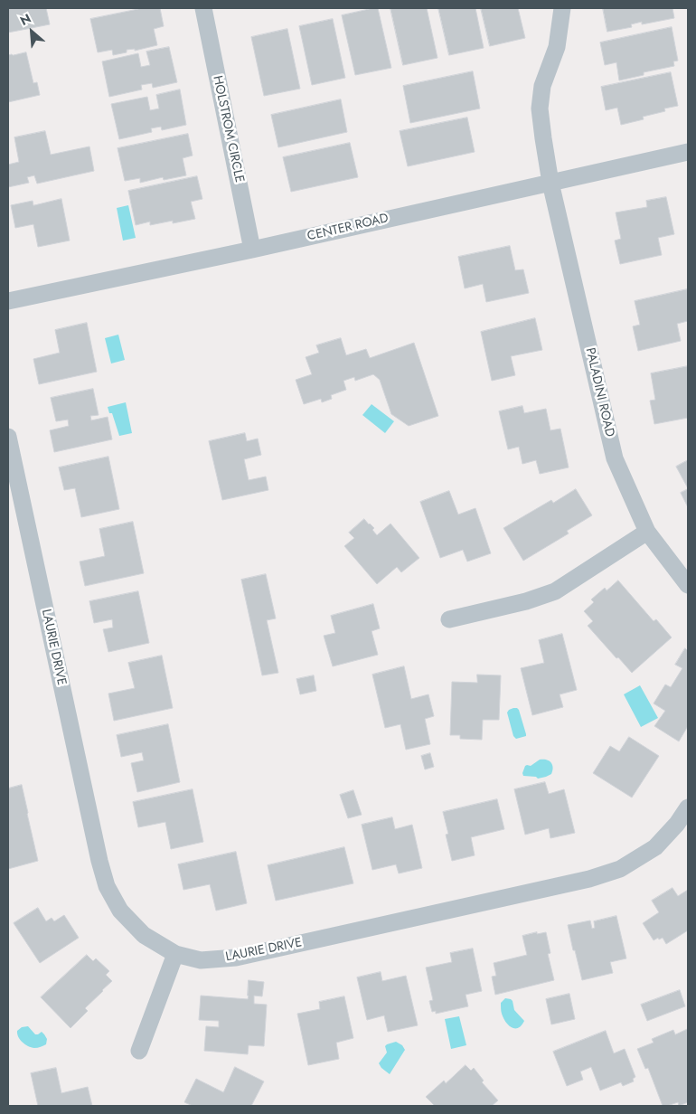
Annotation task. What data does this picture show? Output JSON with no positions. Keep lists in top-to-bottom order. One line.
{"streets":{"street":["HOLSTROM CIRCLE","CENTER ROAD","PALADINI ROAD","LAURIE DRIVE"]},"crossings":[["HOLSTROM CIRCLE","CENTER ROAD"],["CENTER ROAD","PALADINI ROAD"]],"north":"top left"}
